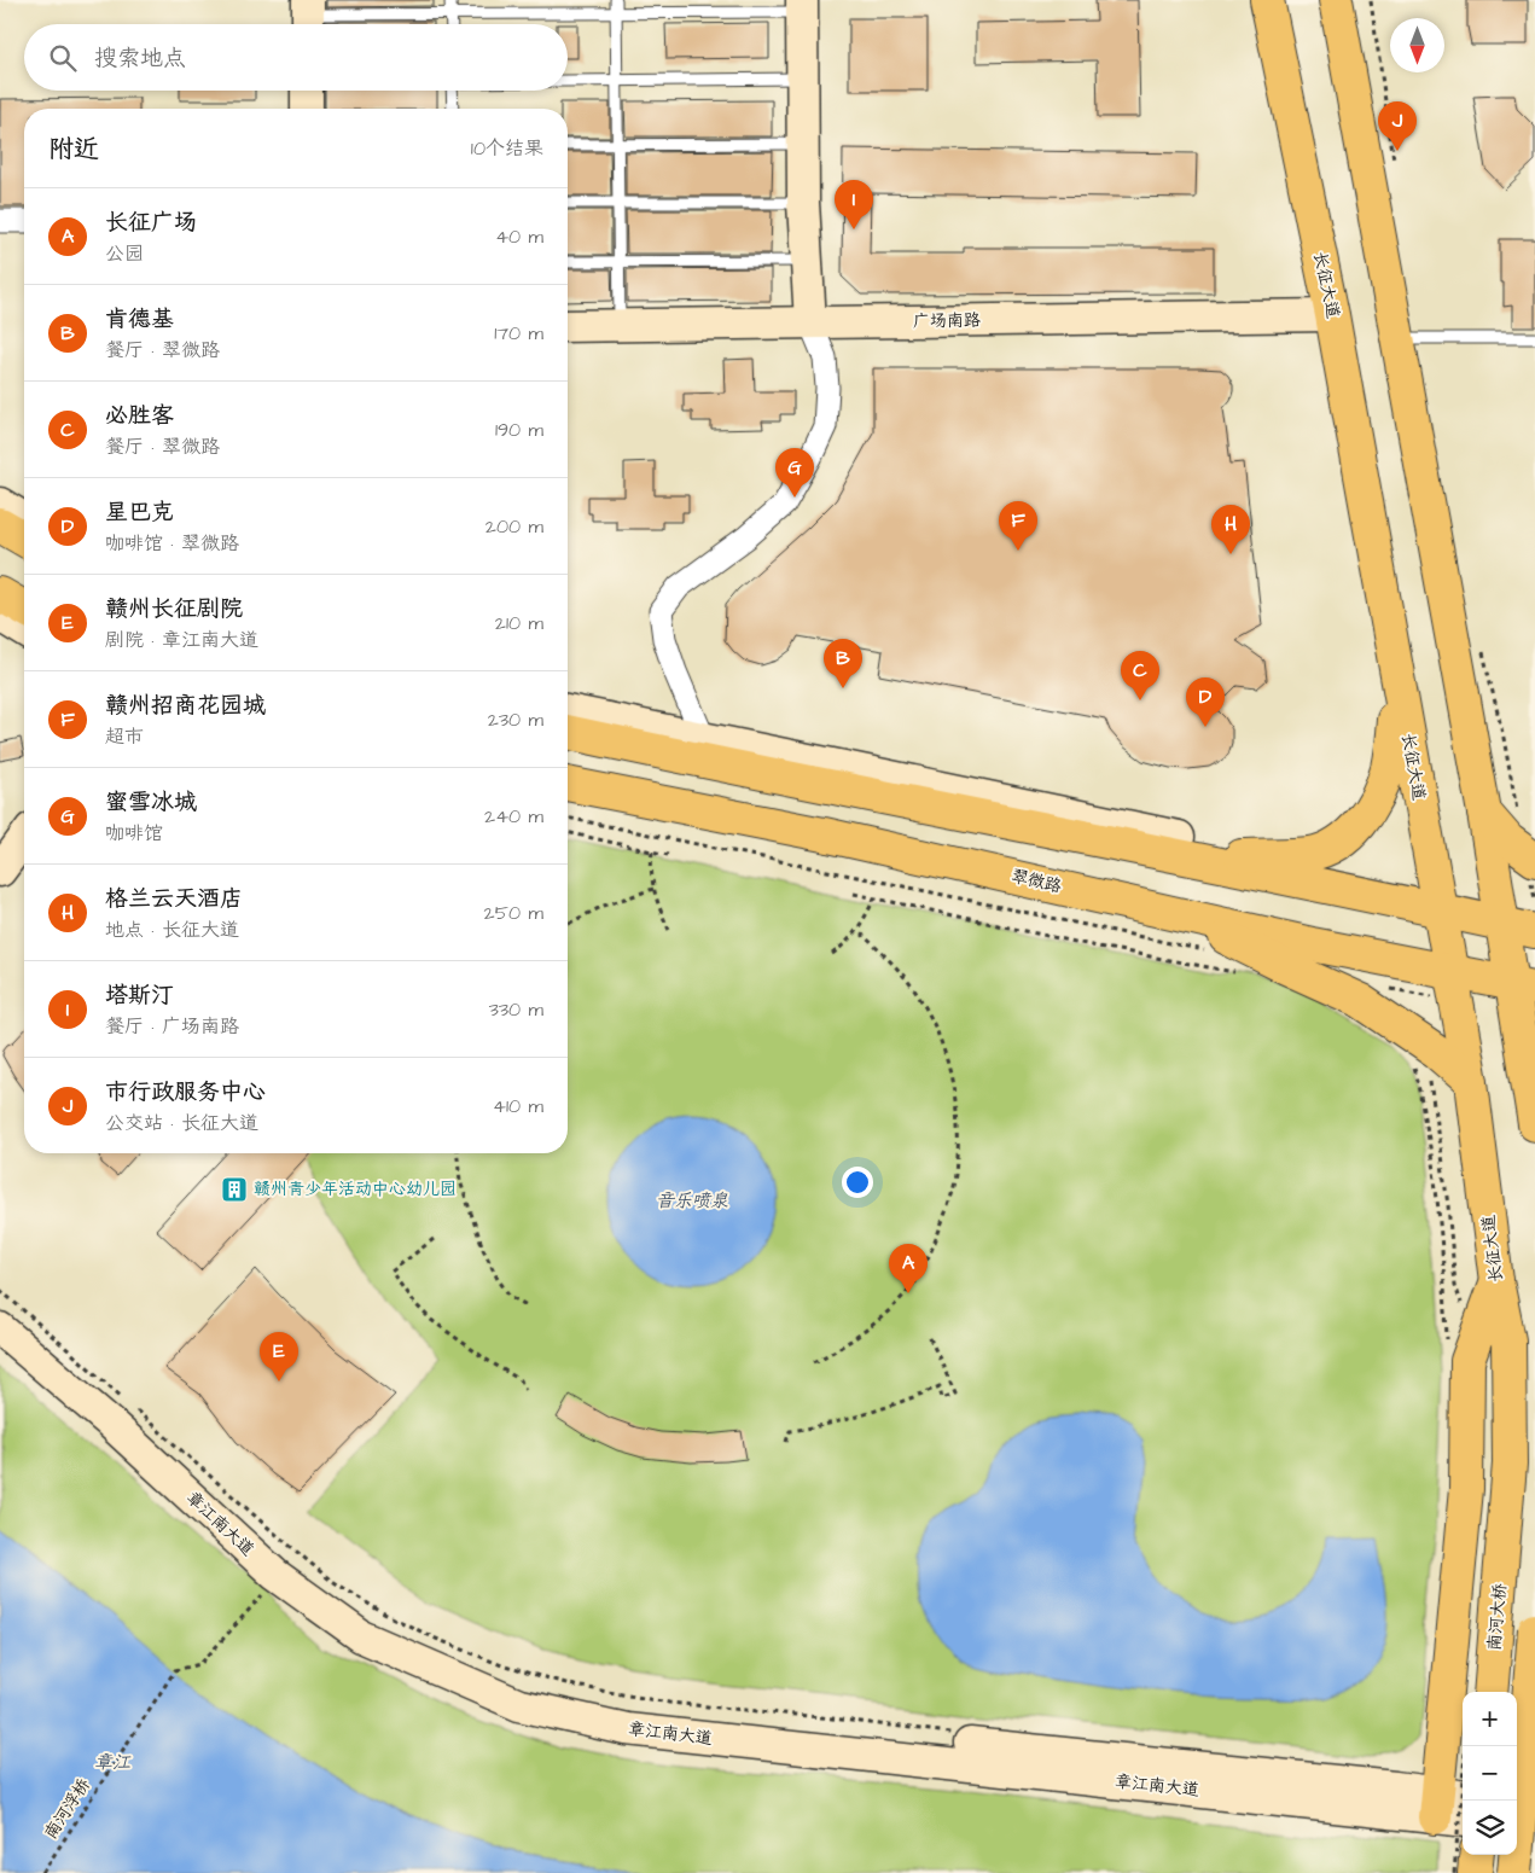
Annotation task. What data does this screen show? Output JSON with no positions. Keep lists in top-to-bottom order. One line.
{"streets":{"main road":["长征大道","广场南路","翠微路","章江南大道","南河大桥"],"path":["南河浮桥"]},"crossings":[["长征大道","广场南路"],["长征大道","翠微路"],["长征大道","南河大桥"]],"water":["音乐喷泉","章江"],"places":{"building":["赣州青少年活动中心幼儿园"]},"north":"bottom","page":{"search":"搜索地点","pins":["J","I","G","F","H","B","C","D","A","E"],"heading":["附近","10个结果"],"list":[{"mark":"A","name":"长征广场","note":"公园","value":"40 m"},{"mark":"B","name":"肯德基","note":"餐厅 · 翠微路","value":"170 m"},{"mark":"C","name":"必胜客","note":"餐厅 · 翠微路","value":"190 m"},{"mark":"D","name":"星巴克","note":"咖啡馆 · 翠微路","value":"200 m"},{"mark":"E","name":"赣州长征剧院","note":"剧院 · 章江南大道","value":"210 m"},{"mark":"F","name":"赣州招商花园城","note":"超市","value":"230 m"},{"mark":"G","name":"蜜雪冰城","note":"咖啡馆","value":"240 m"},{"mark":"H","name":"格兰云天酒店","note":"地点 · 长征大道","value":"250 m"},{"mark":"I","name":"塔斯汀","note":"餐厅 · 广场南路","value":"330 m"},{"mark":"J","name":"市行政服务中心","note":"公交站 · 长征大道","value":"410 m"}],"map_buttons":["+","−"]}}
